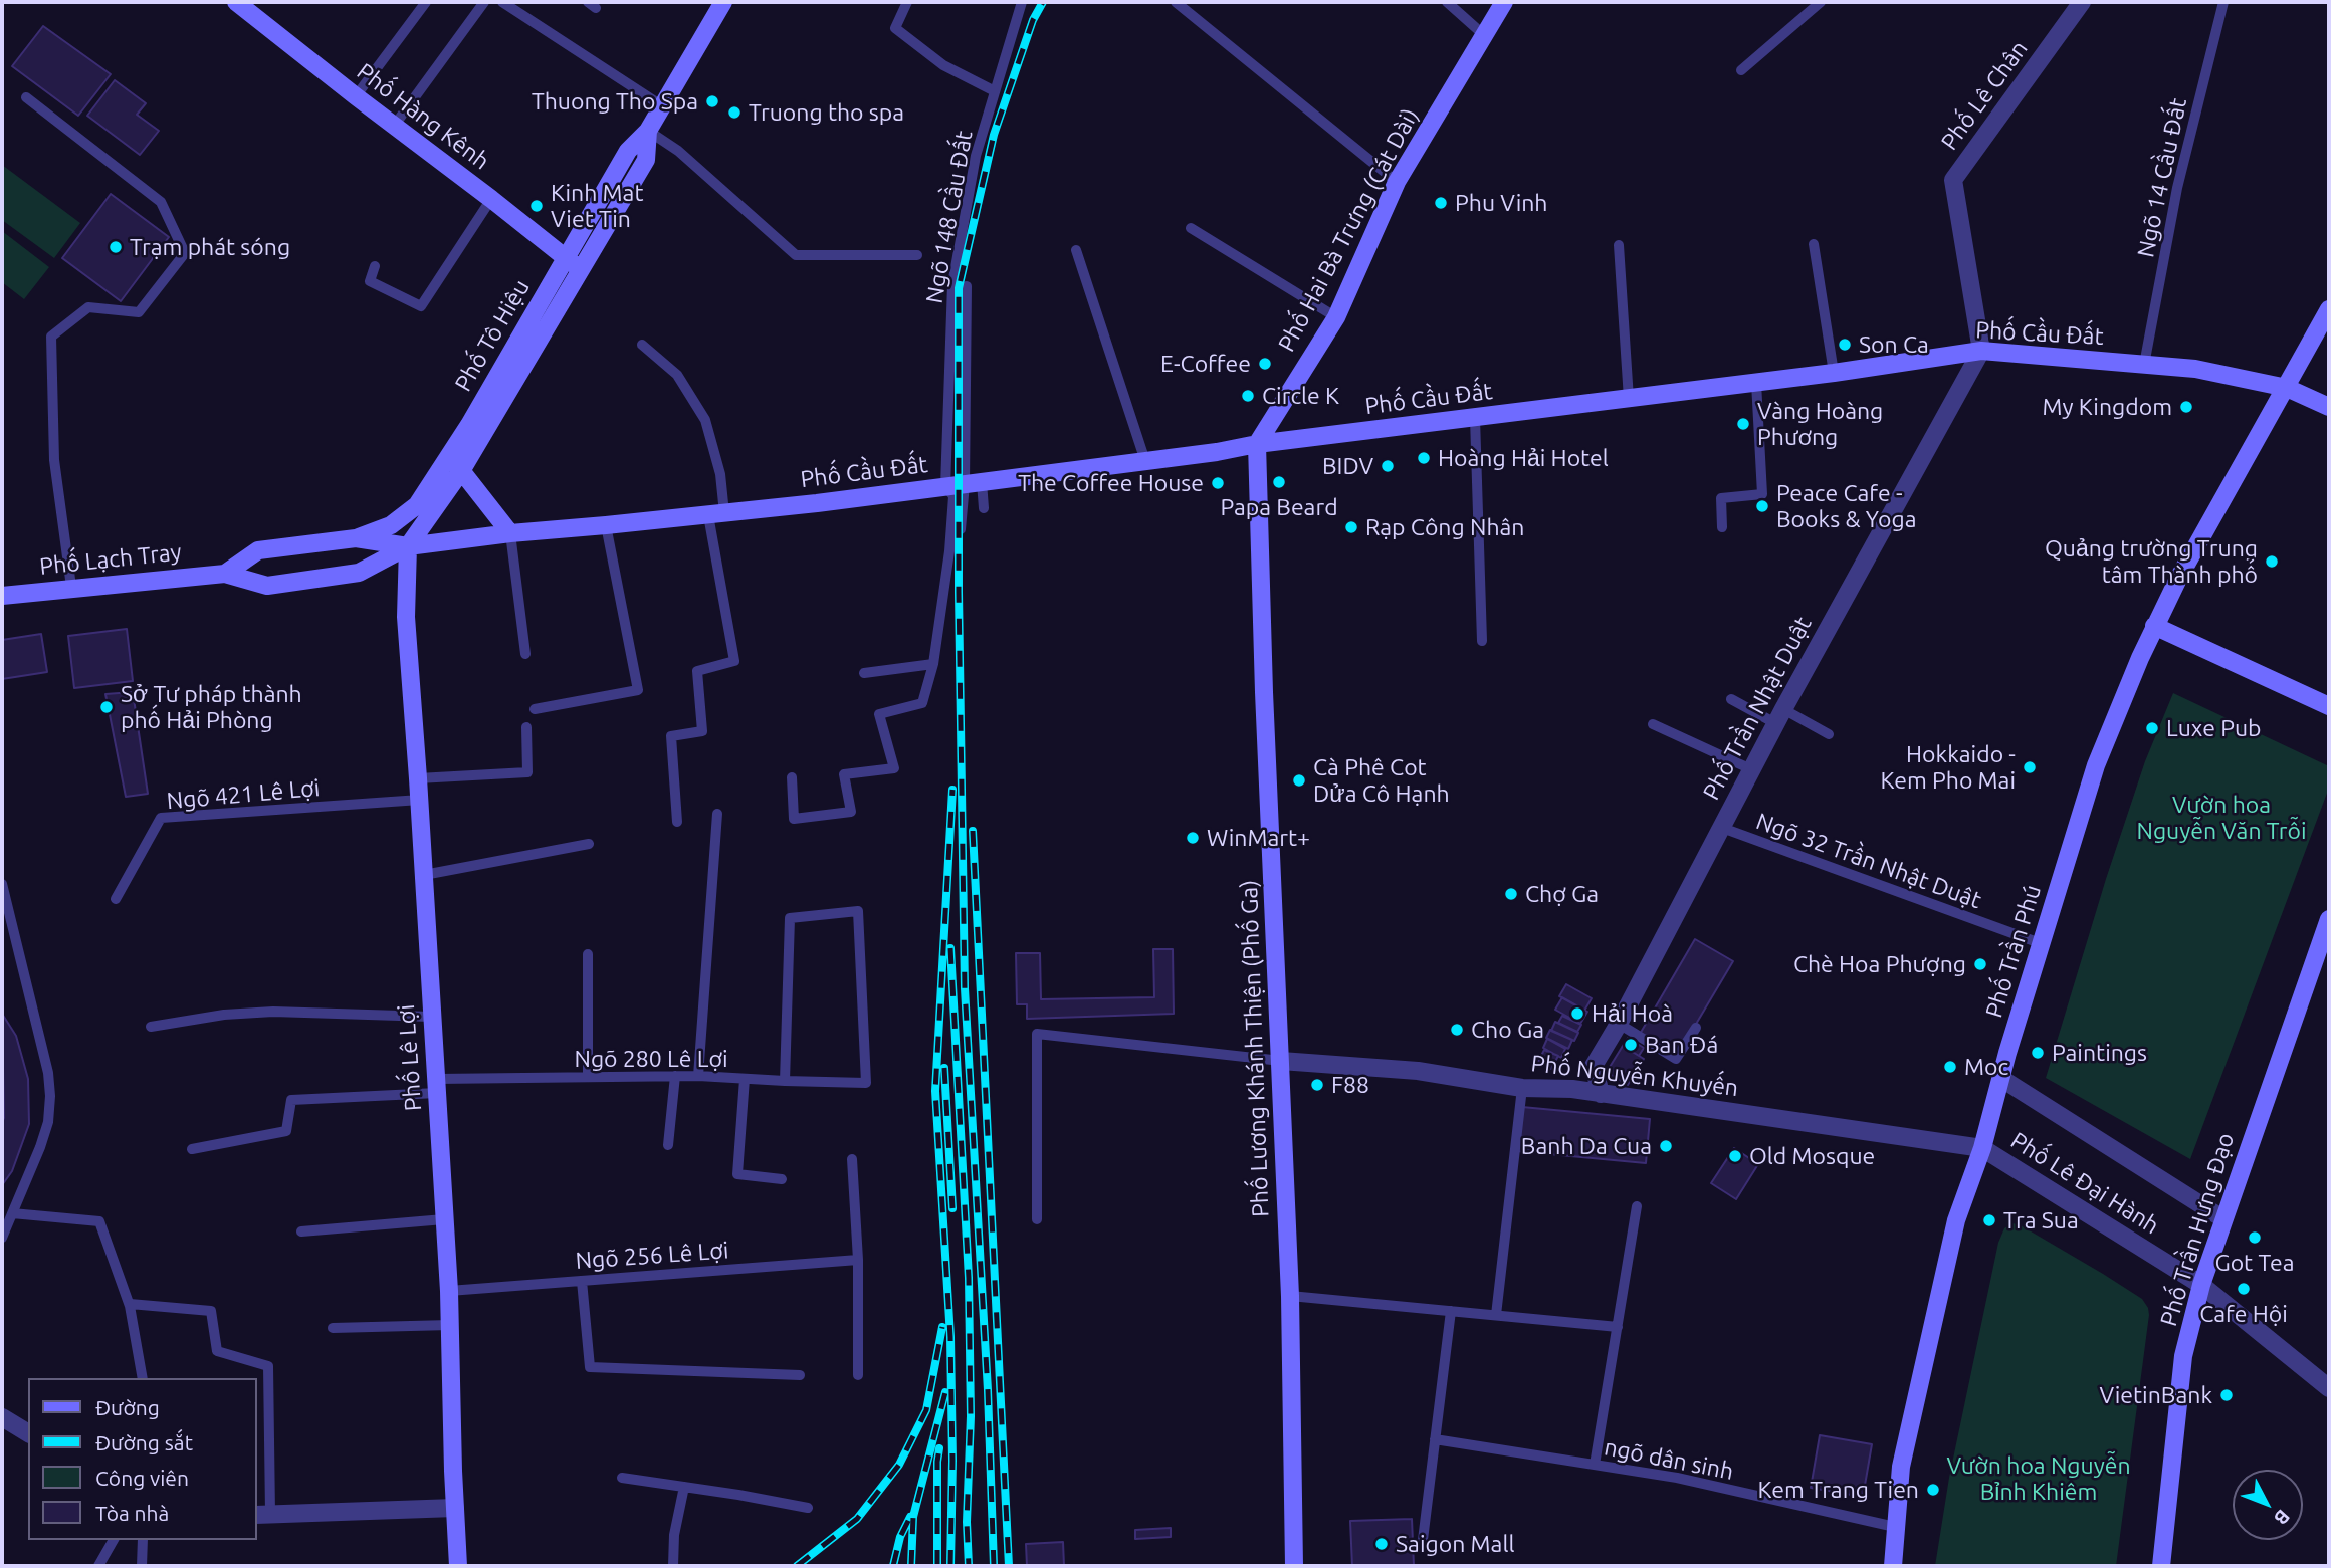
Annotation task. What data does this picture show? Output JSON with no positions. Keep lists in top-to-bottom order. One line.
{"streets":{"main road":["Phố Hàng Kênh","Phố Hai Bà Trưng (Cát Dài)","Phố Cầu Đất","Phố Tô Hiệu","Phố Lạch Tray","Phố Trần Phú","Phố Lương Khánh Thiện (Phố Ga)","Phố Lê Lợi","Phố Trần Hưng Đạo"],"street":["Phố Lê Chân","Phố Trần Nhật Duật","Phố Nguyễn Khuyến","Phố Lê Đại Hành"],"lane":["Ngõ 14 Cầu Đất","Ngõ 148 Cầu Đất","Ngõ 421 Lê Lợi","Ngõ 32 Trần Nhật Duật","Ngõ 280 Lê Lợi","Ngõ 256 Lê Lợi","ngõ dân sinh"]},"crossings":[["Phố Lê Chân","Phố Cầu Đất"],["Phố Lê Chân","Phố Trần Nhật Duật"],["Phố Hàng Kênh","Phố Tô Hiệu"],["Ngõ 14 Cầu Đất","Phố Cầu Đất"],["Ngõ 148 Cầu Đất","Phố Cầu Đất"],["Phố Hai Bà Trưng (Cát Dài)","Phố Cầu Đất"],["Phố Hai Bà Trưng (Cát Dài)","Phố Lương Khánh Thiện (Phố Ga)"],["Phố Cầu Đất","Phố Tô Hiệu"],["Phố Cầu Đất","Phố Lạch Tray"],["Phố Cầu Đất","Phố Trần Nhật Duật"],["Phố Cầu Đất","Phố Trần Phú"],["Phố Cầu Đất","Phố Lương Khánh Thiện (Phố Ga)"],["Phố Cầu Đất","Phố Lê Lợi"],["Phố Tô Hiệu","Phố Lạch Tray"],["Phố Tô Hiệu","Phố Lê Lợi"],["Phố Lạch Tray","Phố Lê Lợi"],["Phố Trần Nhật Duật","Ngõ 32 Trần Nhật Duật"],["Phố Trần Nhật Duật","Phố Nguyễn Khuyến"],["Ngõ 421 Lê Lợi","Phố Lê Lợi"],["Ngõ 32 Trần Nhật Duật","Phố Trần Phú"],["Phố Trần Phú","Phố Nguyễn Khuyến"],["Phố Trần Phú","Phố Lê Đại Hành"],["Phố Trần Phú","ngõ dân sinh"],["Phố Lương Khánh Thiện (Phố Ga)","Phố Nguyễn Khuyến"],["Phố Lê Lợi","Ngõ 280 Lê Lợi"],["Phố Lê Lợi","Ngõ 256 Lê Lợi"],["Phố Nguyễn Khuyến","Phố Lê Đại Hành"],["Phố Lê Đại Hành","Phố Trần Hưng Đạo"]],"parks":["Vườn hoa Nguyễn Văn Trỗi","Vườn hoa Nguyễn Bỉnh Khiêm"],"places":["Thuong Tho Spa","Truong tho spa","Phu Vinh","Kinh Mat Viet Tin","Trạm phát sóng","Son Ca","E-Coffee","Circle K","My Kingdom","Vàng Hoàng Phương","Hoàng Hải Hotel","BIDV","Papa Beard","The Coffee House","Peace Cafe - Books & Yoga","Rạp Công Nhân","Quảng trường Trung tâm Thành phố","Sở Tư pháp thành phố Hải Phòng","Luxe Pub","Hokkaido - Kem Pho Mai","Cà Phê Cot Dửa Cô Hạnh","WinMart+","Chợ Ga","Chè Hoa Phượng","Hải Hoà","Cho Ga","Ban Đá","Paintings","Moc","F88","Banh Da Cua","Old Mosque","Tra Sua","Got Tea","Cafe Hội","VietinBank","Kem Trang Tien","Saigon Mall"],"legend":["Đường","Đường sắt","Công viên","Tòa nhà"],"north":"bottom right"}
